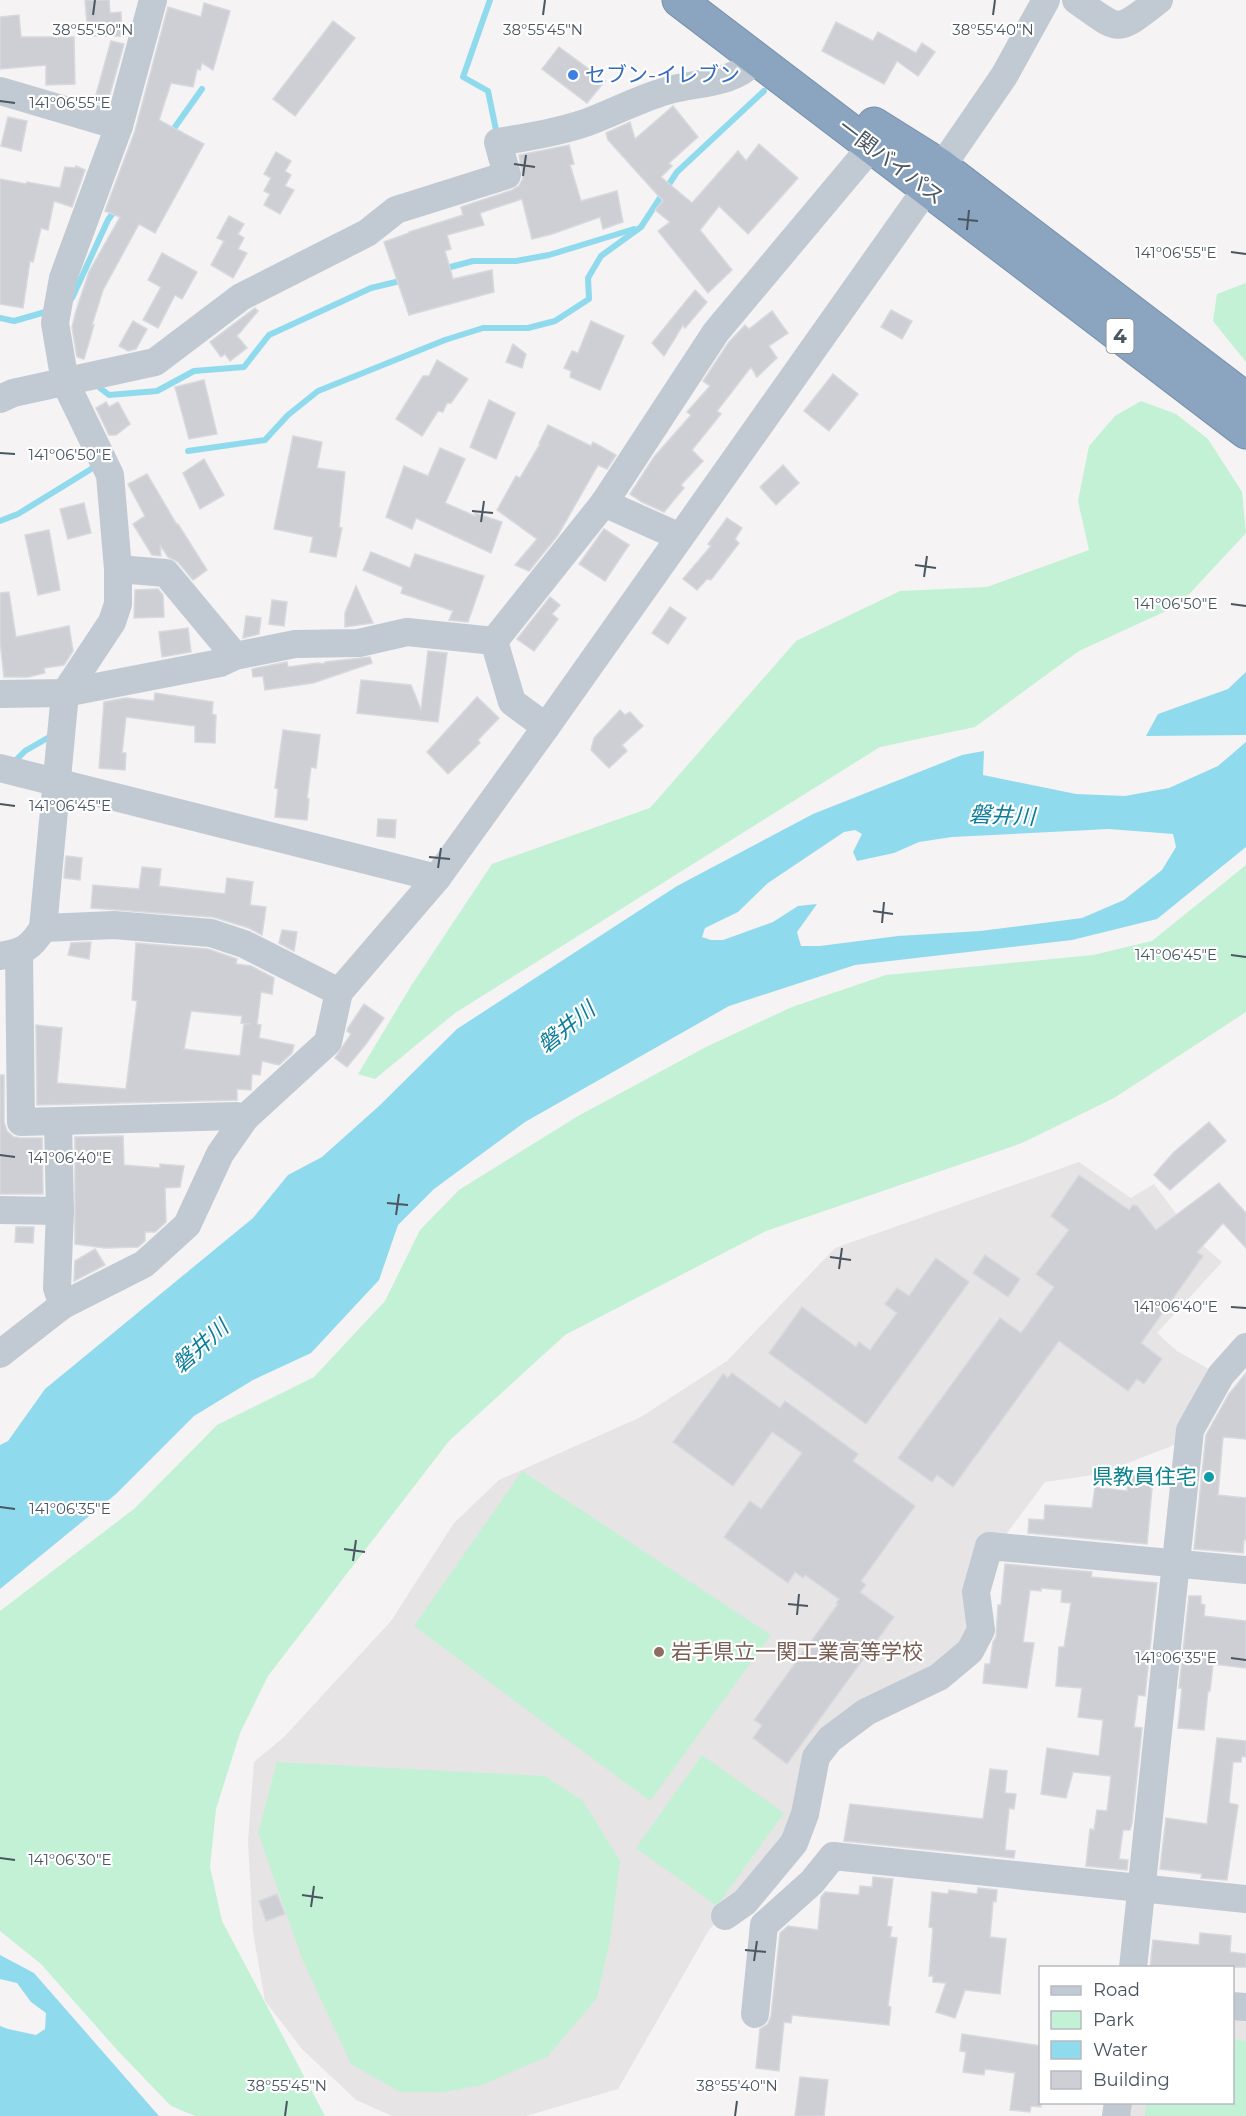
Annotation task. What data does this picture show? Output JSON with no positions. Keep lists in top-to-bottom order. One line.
{"streets":{"highway":["一関バイパス","4"]},"water":["磐井川"],"places":["セブン-イレブン","県教員住宅","岩手県立一関工業高等学校"],"legend":["Road","Park","Water","Building"],"coordinates":["38°55'50\"N","38°55'45\"N","38°55'40\"N","141°06'55\"E","141°06'50\"E","141°06'45\"E","141°06'40\"E","141°06'35\"E","141°06'30\"E"]}
